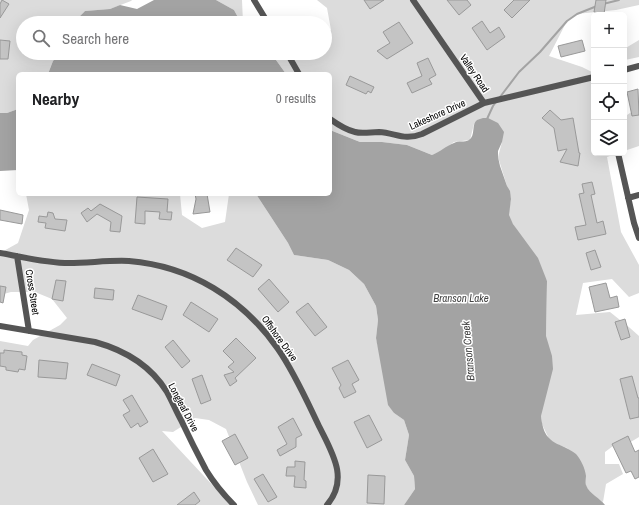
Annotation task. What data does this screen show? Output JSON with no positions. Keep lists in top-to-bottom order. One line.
{"streets":{"street":["Valley Road","Lakeshore Drive","Cross Street","Offshore Drive","Longleaf Drive"]},"crossings":[["Valley Road","Lakeshore Drive"],["Cross Street","Offshore Drive"],["Cross Street","Longleaf Drive"]],"water":["Branson Lake","Branson Creek"],"page":{"map_buttons":["+","−"],"search":"Search here","heading":["Nearby","0 results"]}}
